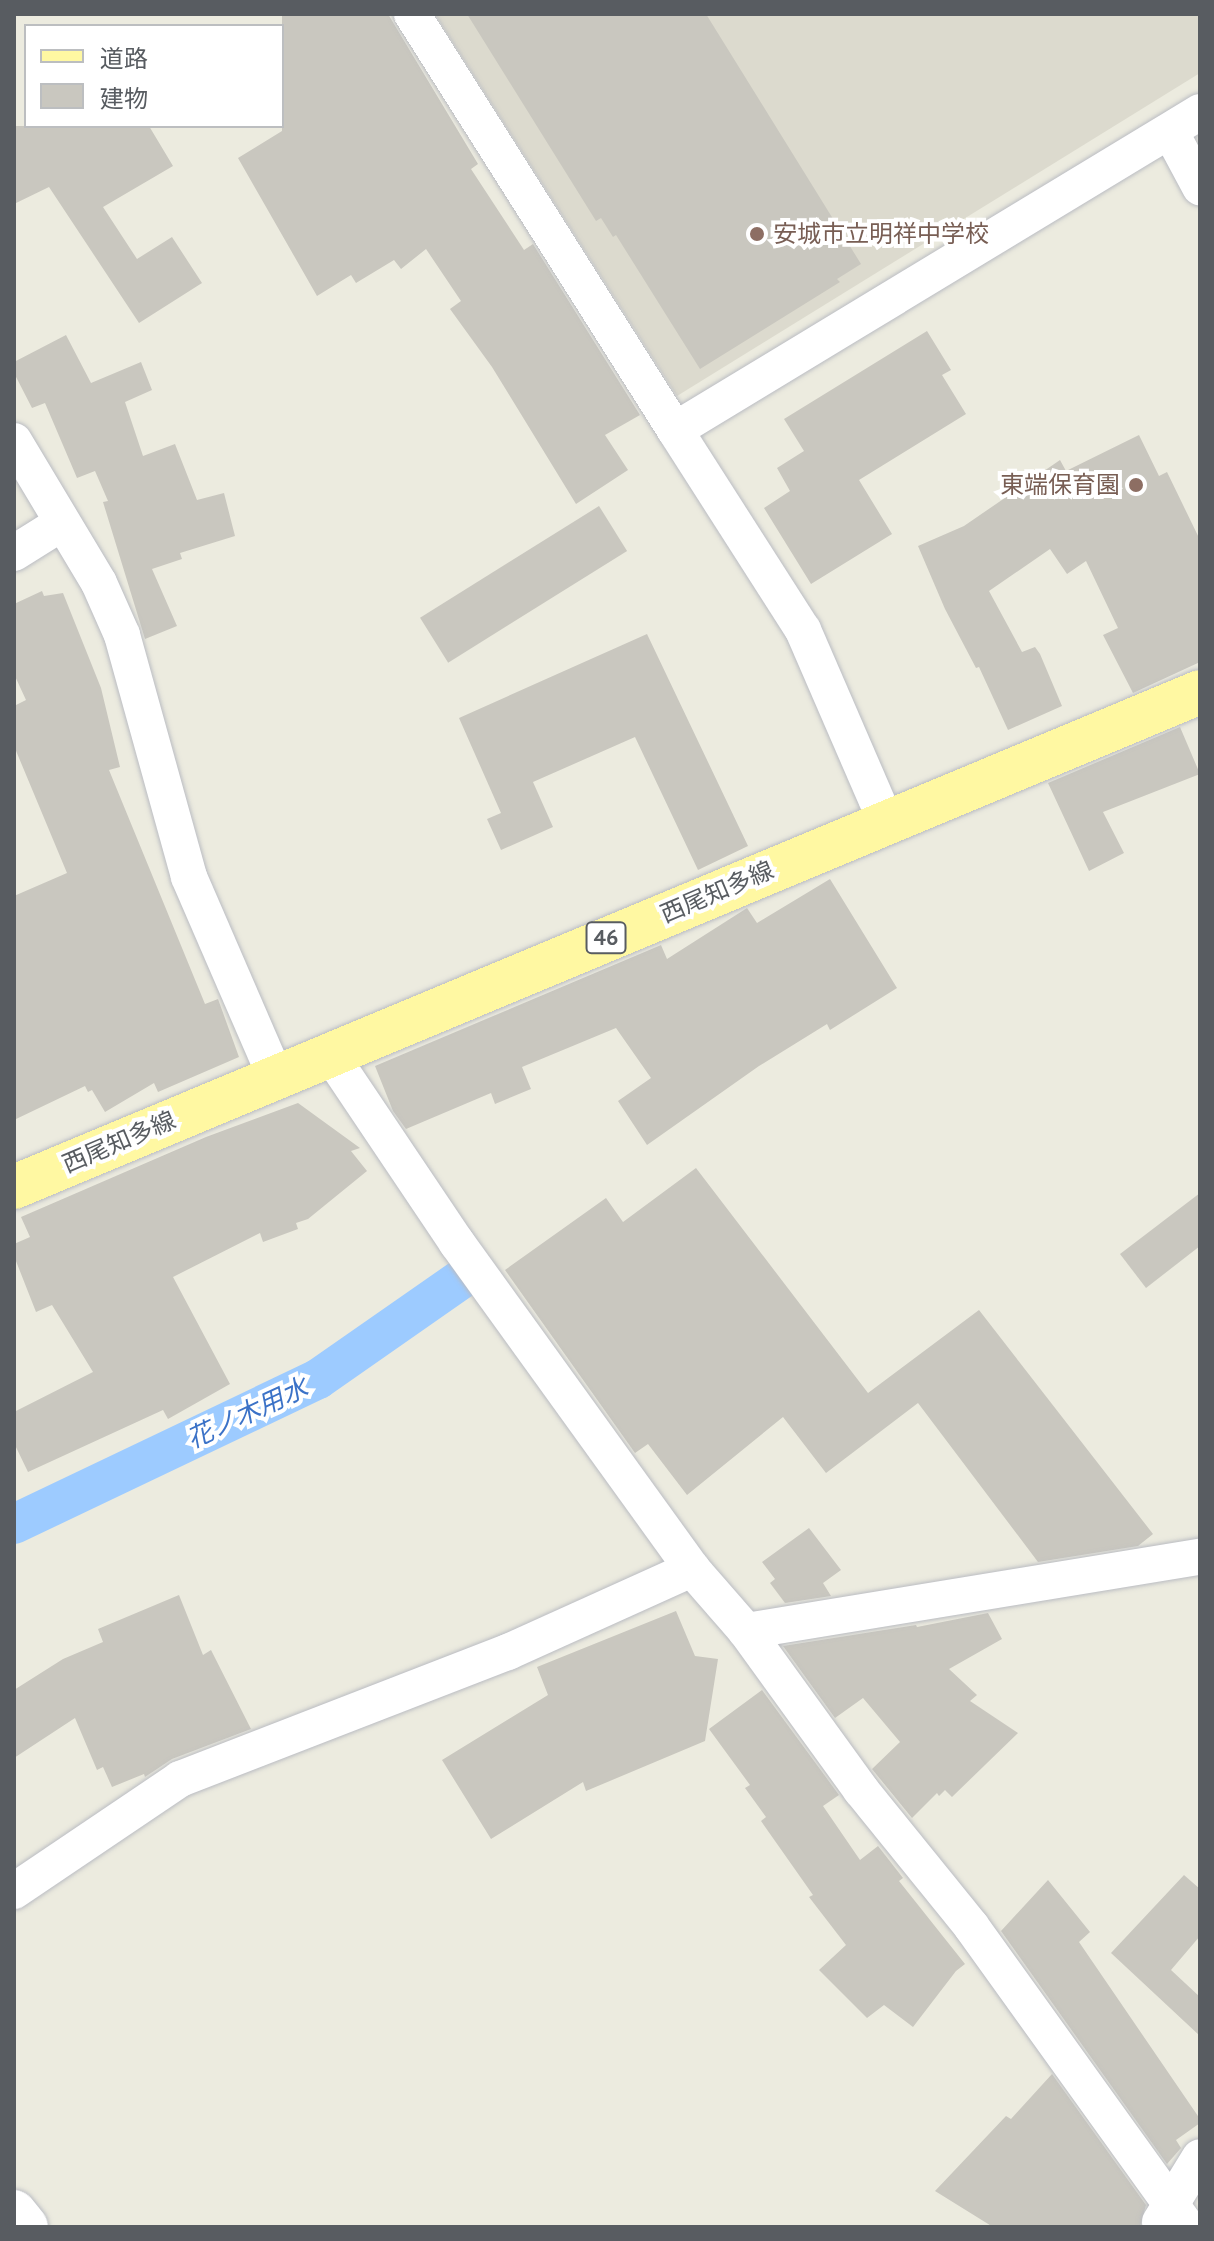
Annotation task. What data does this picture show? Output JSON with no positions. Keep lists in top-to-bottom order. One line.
{"streets":{"main road":["西尾知多線","46"]},"water":["花ノ木用水"],"places":["安城市立明祥中学校","東端保育園"],"legend":["道路","建物"]}
